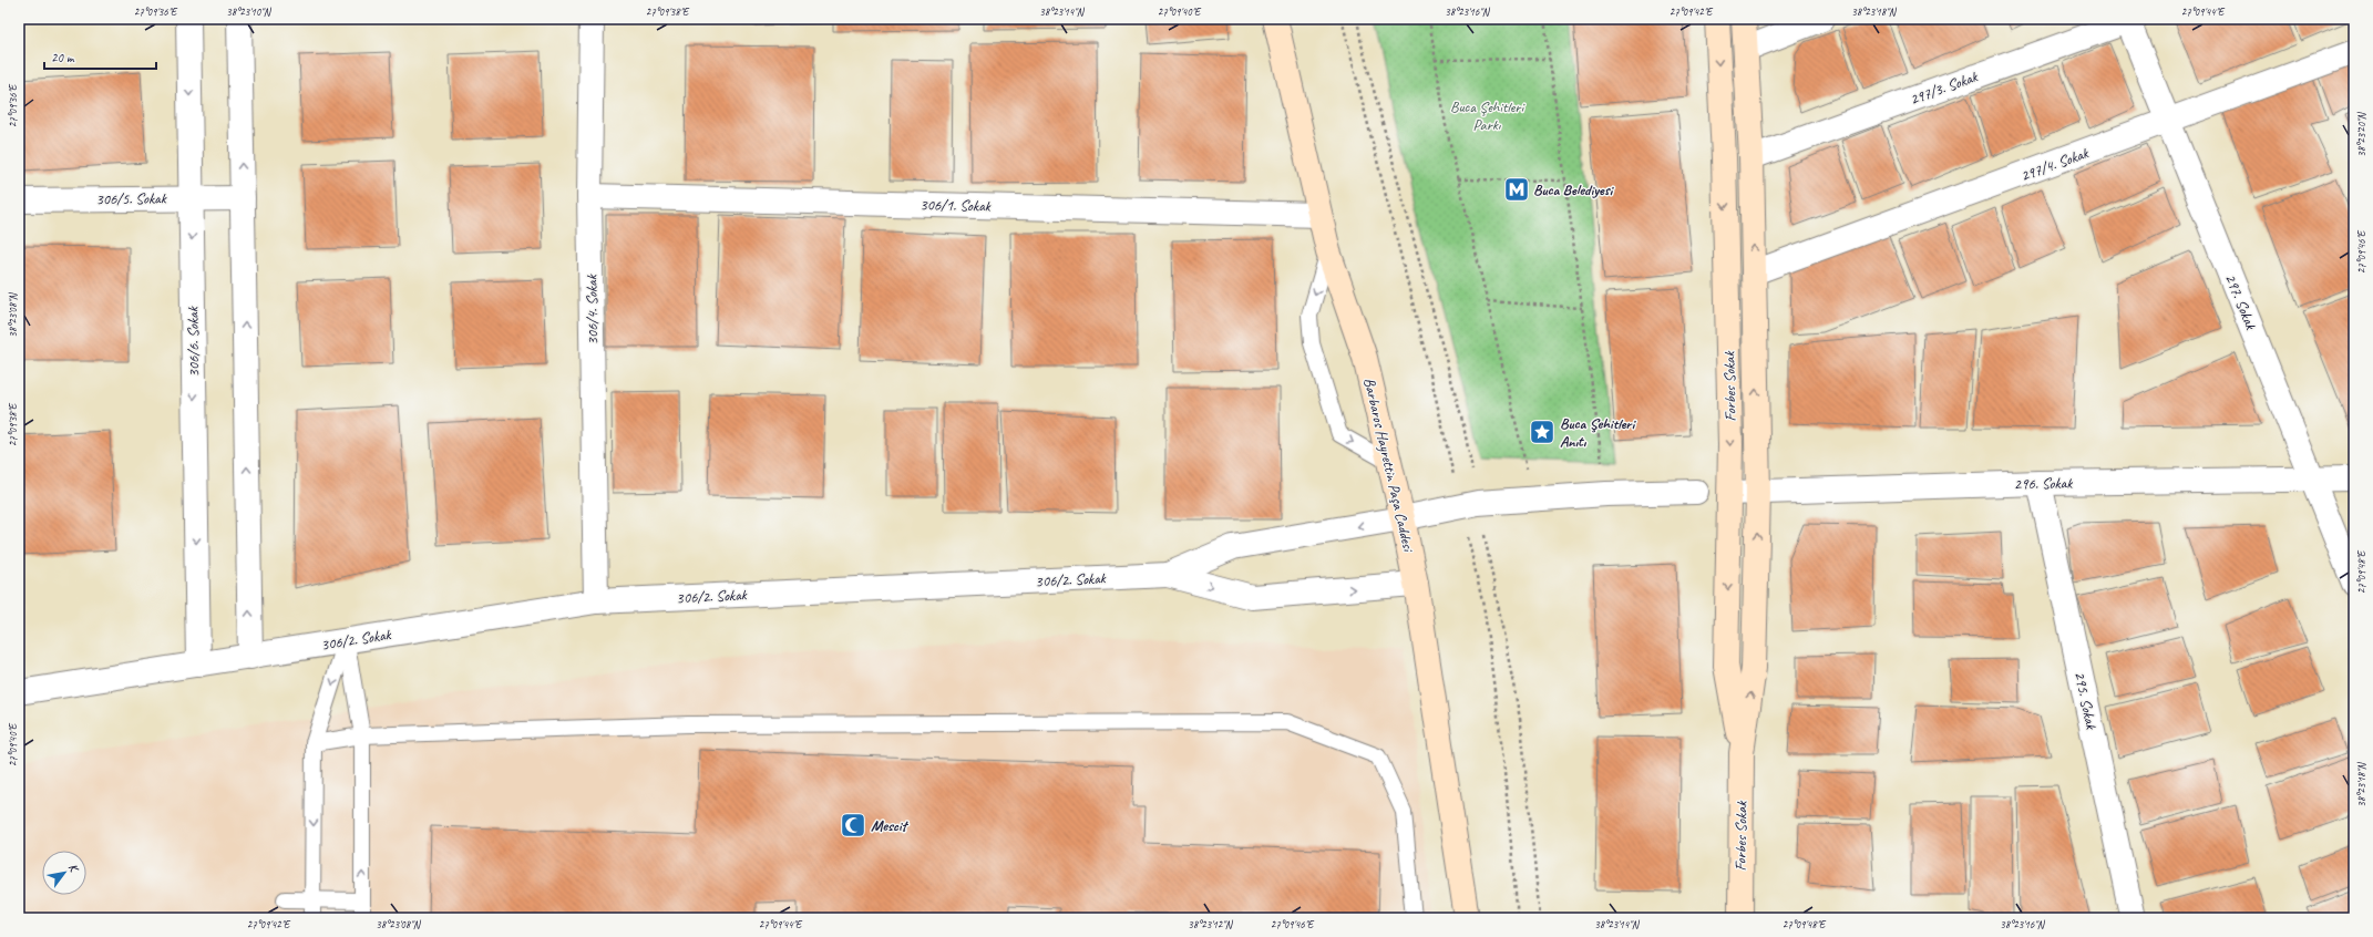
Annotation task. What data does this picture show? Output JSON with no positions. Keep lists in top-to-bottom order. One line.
{"streets":{"main road":["Forbes Sokak","Barbaros Hayrettin Paşa Caddesi"],"street":["297/3. Sokak","297/4. Sokak","306/5. Sokak","306/1. Sokak","297. Sokak","306/4. Sokak","306/6. Sokak","296. Sokak","306/2. Sokak","295. Sokak"]},"crossings":[["297/3. Sokak","297. Sokak"],["297/3. Sokak","Forbes Sokak"],["297/4. Sokak","297. Sokak"],["297/4. Sokak","Forbes Sokak"],["306/5. Sokak","306/6. Sokak"],["306/1. Sokak","306/4. Sokak"],["306/1. Sokak","Barbaros Hayrettin Paşa Caddesi"],["297. Sokak","296. Sokak"],["306/4. Sokak","306/2. Sokak"],["306/6. Sokak","306/2. Sokak"],["Forbes Sokak","296. Sokak"],["Barbaros Hayrettin Paşa Caddesi","306/2. Sokak"],["296. Sokak","295. Sokak"]],"parks":["Buca Şehitleri Parkı"],"places":{"metro station":["Buca Belediyesi"],"place":["Buca Şehitleri Anıtı"],"mosque":["Mescit"]},"scale_bar":"20 m","north":"top right","coordinates":["27°09'36\"E","38°23'10\"N","27°09'38\"E","38°23'14\"N","27°09'40\"E","38°23'16\"N","27°09'42\"E","38°23'18\"N","27°09'44\"E","38°23'20\"N","27°09'46\"E","38°23'08\"N","27°09'48\"E","38°23'12\"N"]}
